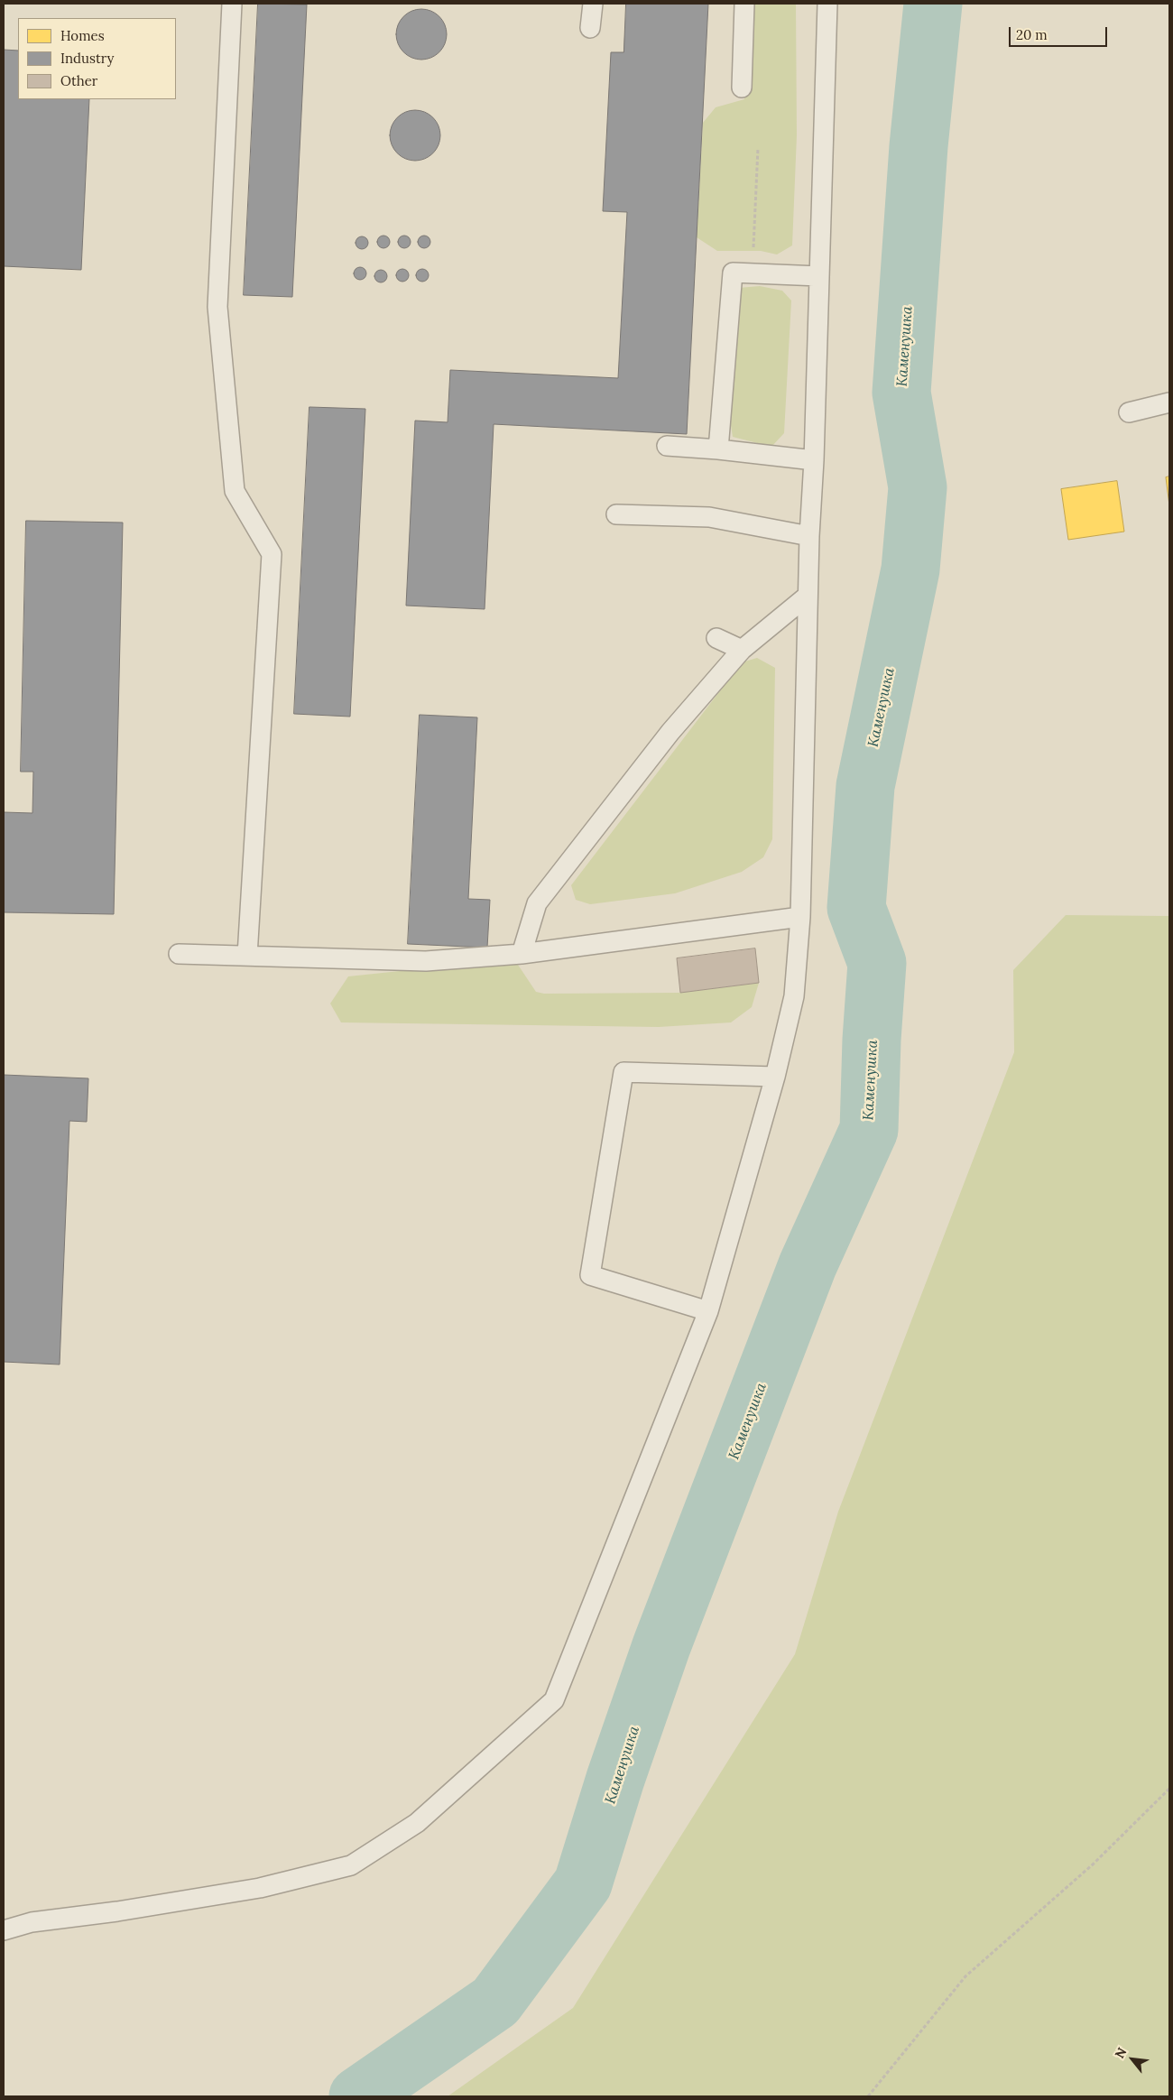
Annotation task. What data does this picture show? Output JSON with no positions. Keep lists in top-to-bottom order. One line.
{"water":["Каменушка"],"legend":["Homes","Industry","Other"],"scale_bar":"20 m","north":"top left"}
